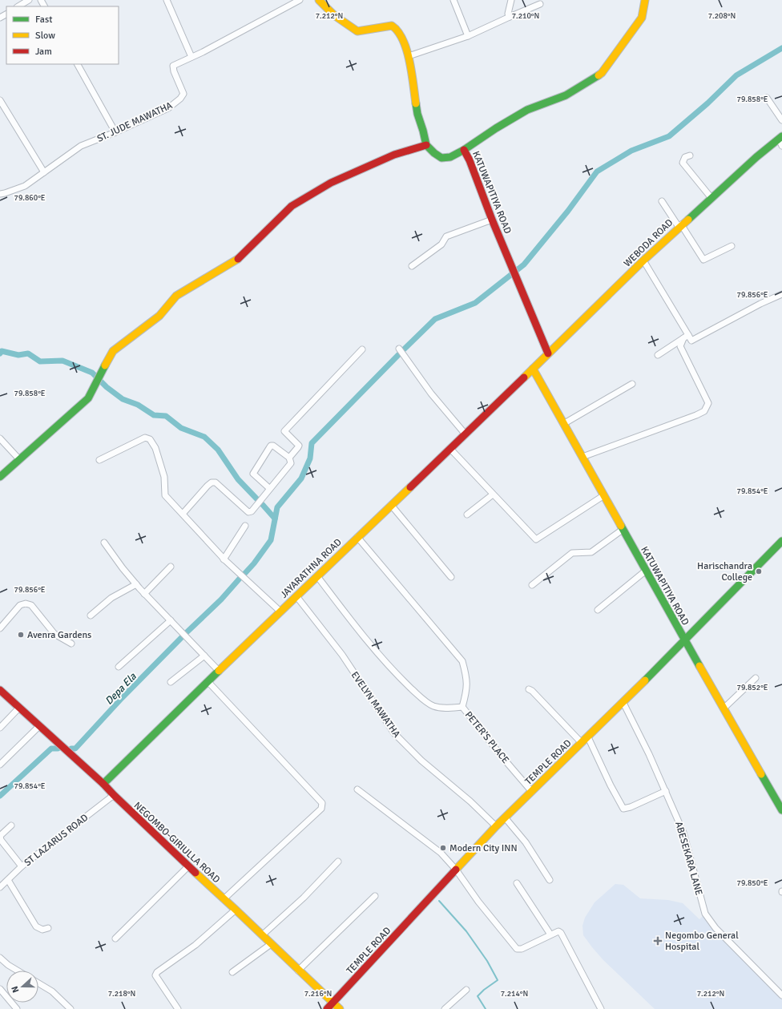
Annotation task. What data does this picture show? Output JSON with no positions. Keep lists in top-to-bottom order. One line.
{"streets":{"street":["ST. JUDE MAWATHA","KATUWAPITIYA ROAD","WEBODA ROAD","JAYARATHNA ROAD","EVELYN MAWATHA","PETER'S PLACE","TEMPLE ROAD","ST LAZARUS ROAD","NEGOMBO-GIRIULLA ROAD","ABESEKARA LANE"]},"crossings":[["KATUWAPITIYA ROAD","WEBODA ROAD"],["KATUWAPITIYA ROAD","JAYARATHNA ROAD"],["KATUWAPITIYA ROAD","TEMPLE ROAD"],["WEBODA ROAD","JAYARATHNA ROAD"],["JAYARATHNA ROAD","EVELYN MAWATHA"],["JAYARATHNA ROAD","PETER'S PLACE"],["JAYARATHNA ROAD","NEGOMBO-GIRIULLA ROAD"],["EVELYN MAWATHA","TEMPLE ROAD"],["PETER'S PLACE","TEMPLE ROAD"],["TEMPLE ROAD","NEGOMBO-GIRIULLA ROAD"],["TEMPLE ROAD","ABESEKARA LANE"],["ST LAZARUS ROAD","NEGOMBO-GIRIULLA ROAD"]],"water":["Depa Ela"],"places":{"other":["Harischandra College","Avenra Gardens","Modern City INN"],"health":["Negombo General Hospital"]},"legend":["Fast","Slow","Jam"],"north":"left","coordinates":["7.212°N","7.210°N","7.208°N","79.858°E","79.860°E","79.856°E","79.854°E","79.852°E","79.850°E","7.218°N","7.216°N","7.214°N"]}
